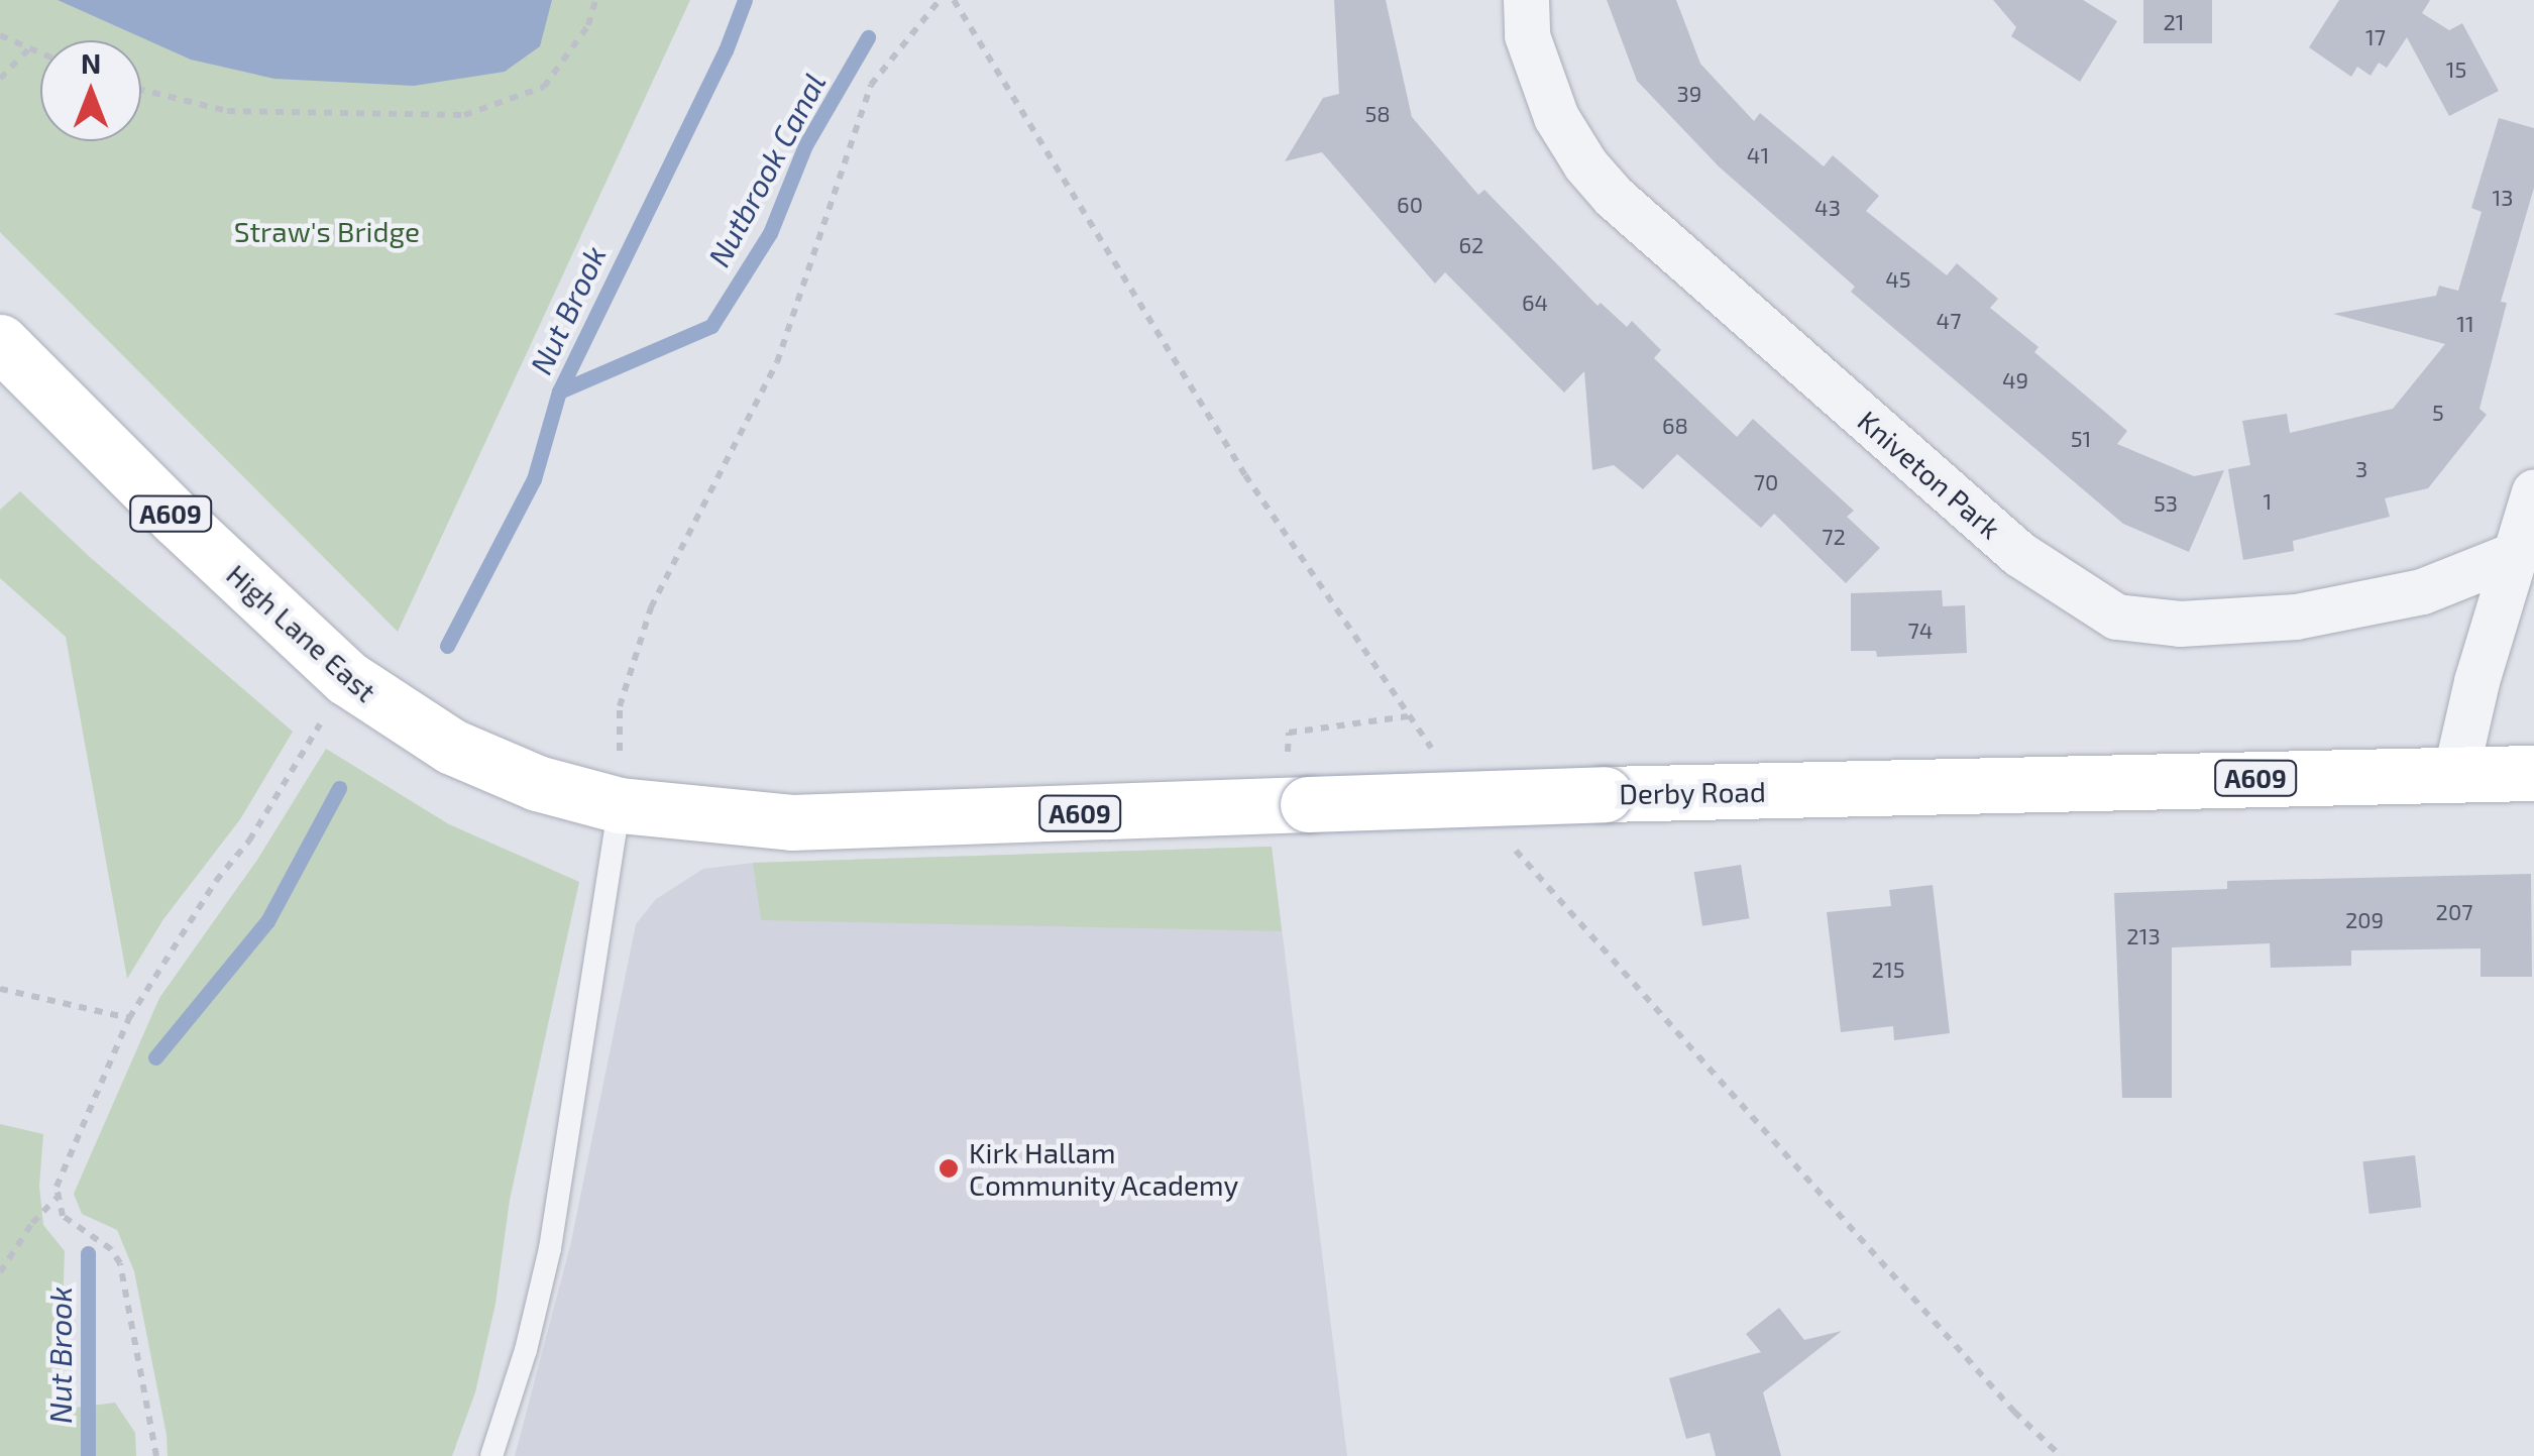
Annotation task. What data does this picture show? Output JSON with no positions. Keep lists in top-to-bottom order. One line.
{"streets":{"main road":["A609","High Lane East","Derby Road"],"street":["Kniveton Park"]},"crossings":[["High Lane East","Derby Road"]],"water":["Nutbrook Canal","Nut Brook"],"parks":["Straw's Bridge"],"places":["Kirk Hallam Community Academy"],"house_numbers":["21","17","15","39","58","41","13","60","43","62","45","64","47","11","49","5","68","51","3","70","1","53","72","74","207","209","213","215"],"north":"top"}
